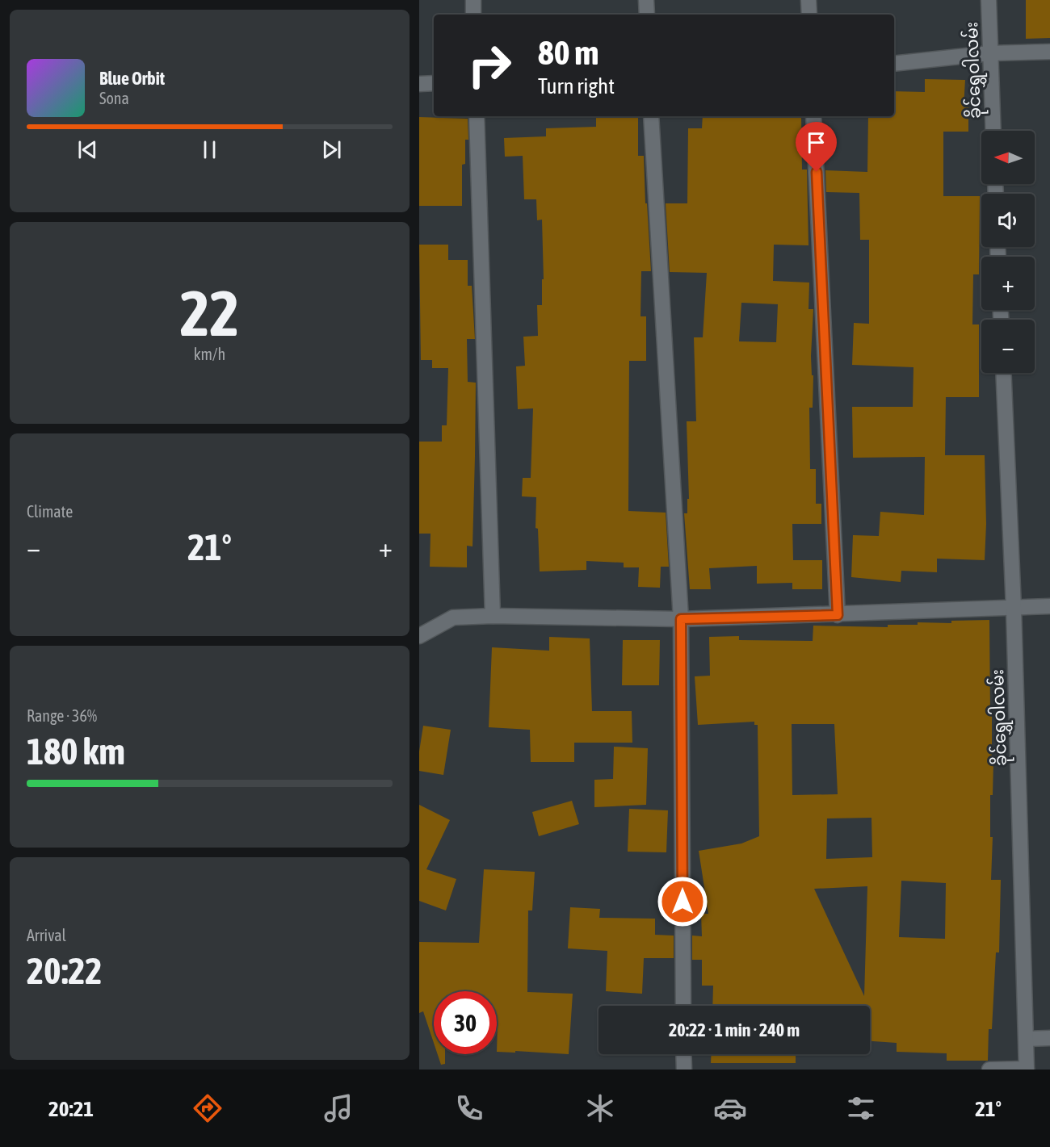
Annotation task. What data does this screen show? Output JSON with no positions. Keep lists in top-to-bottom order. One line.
{"streets":{"street":["ခိုင်ရွှေဝါလမ်း"]},"north":"left","page":{"turn":["80 m","Turn right"],"song":["Blue Orbit","Sona"],"map_buttons":["+","−"],"tile":[["22","km/h"],"Climate",["Range · 36%","180 km"],["Arrival","20:22"]],"heat":["−","21°","+"],"limit":"30","trip":"20:22 · 1 min · 240 m","tabs":["20:21","21°"]}}
